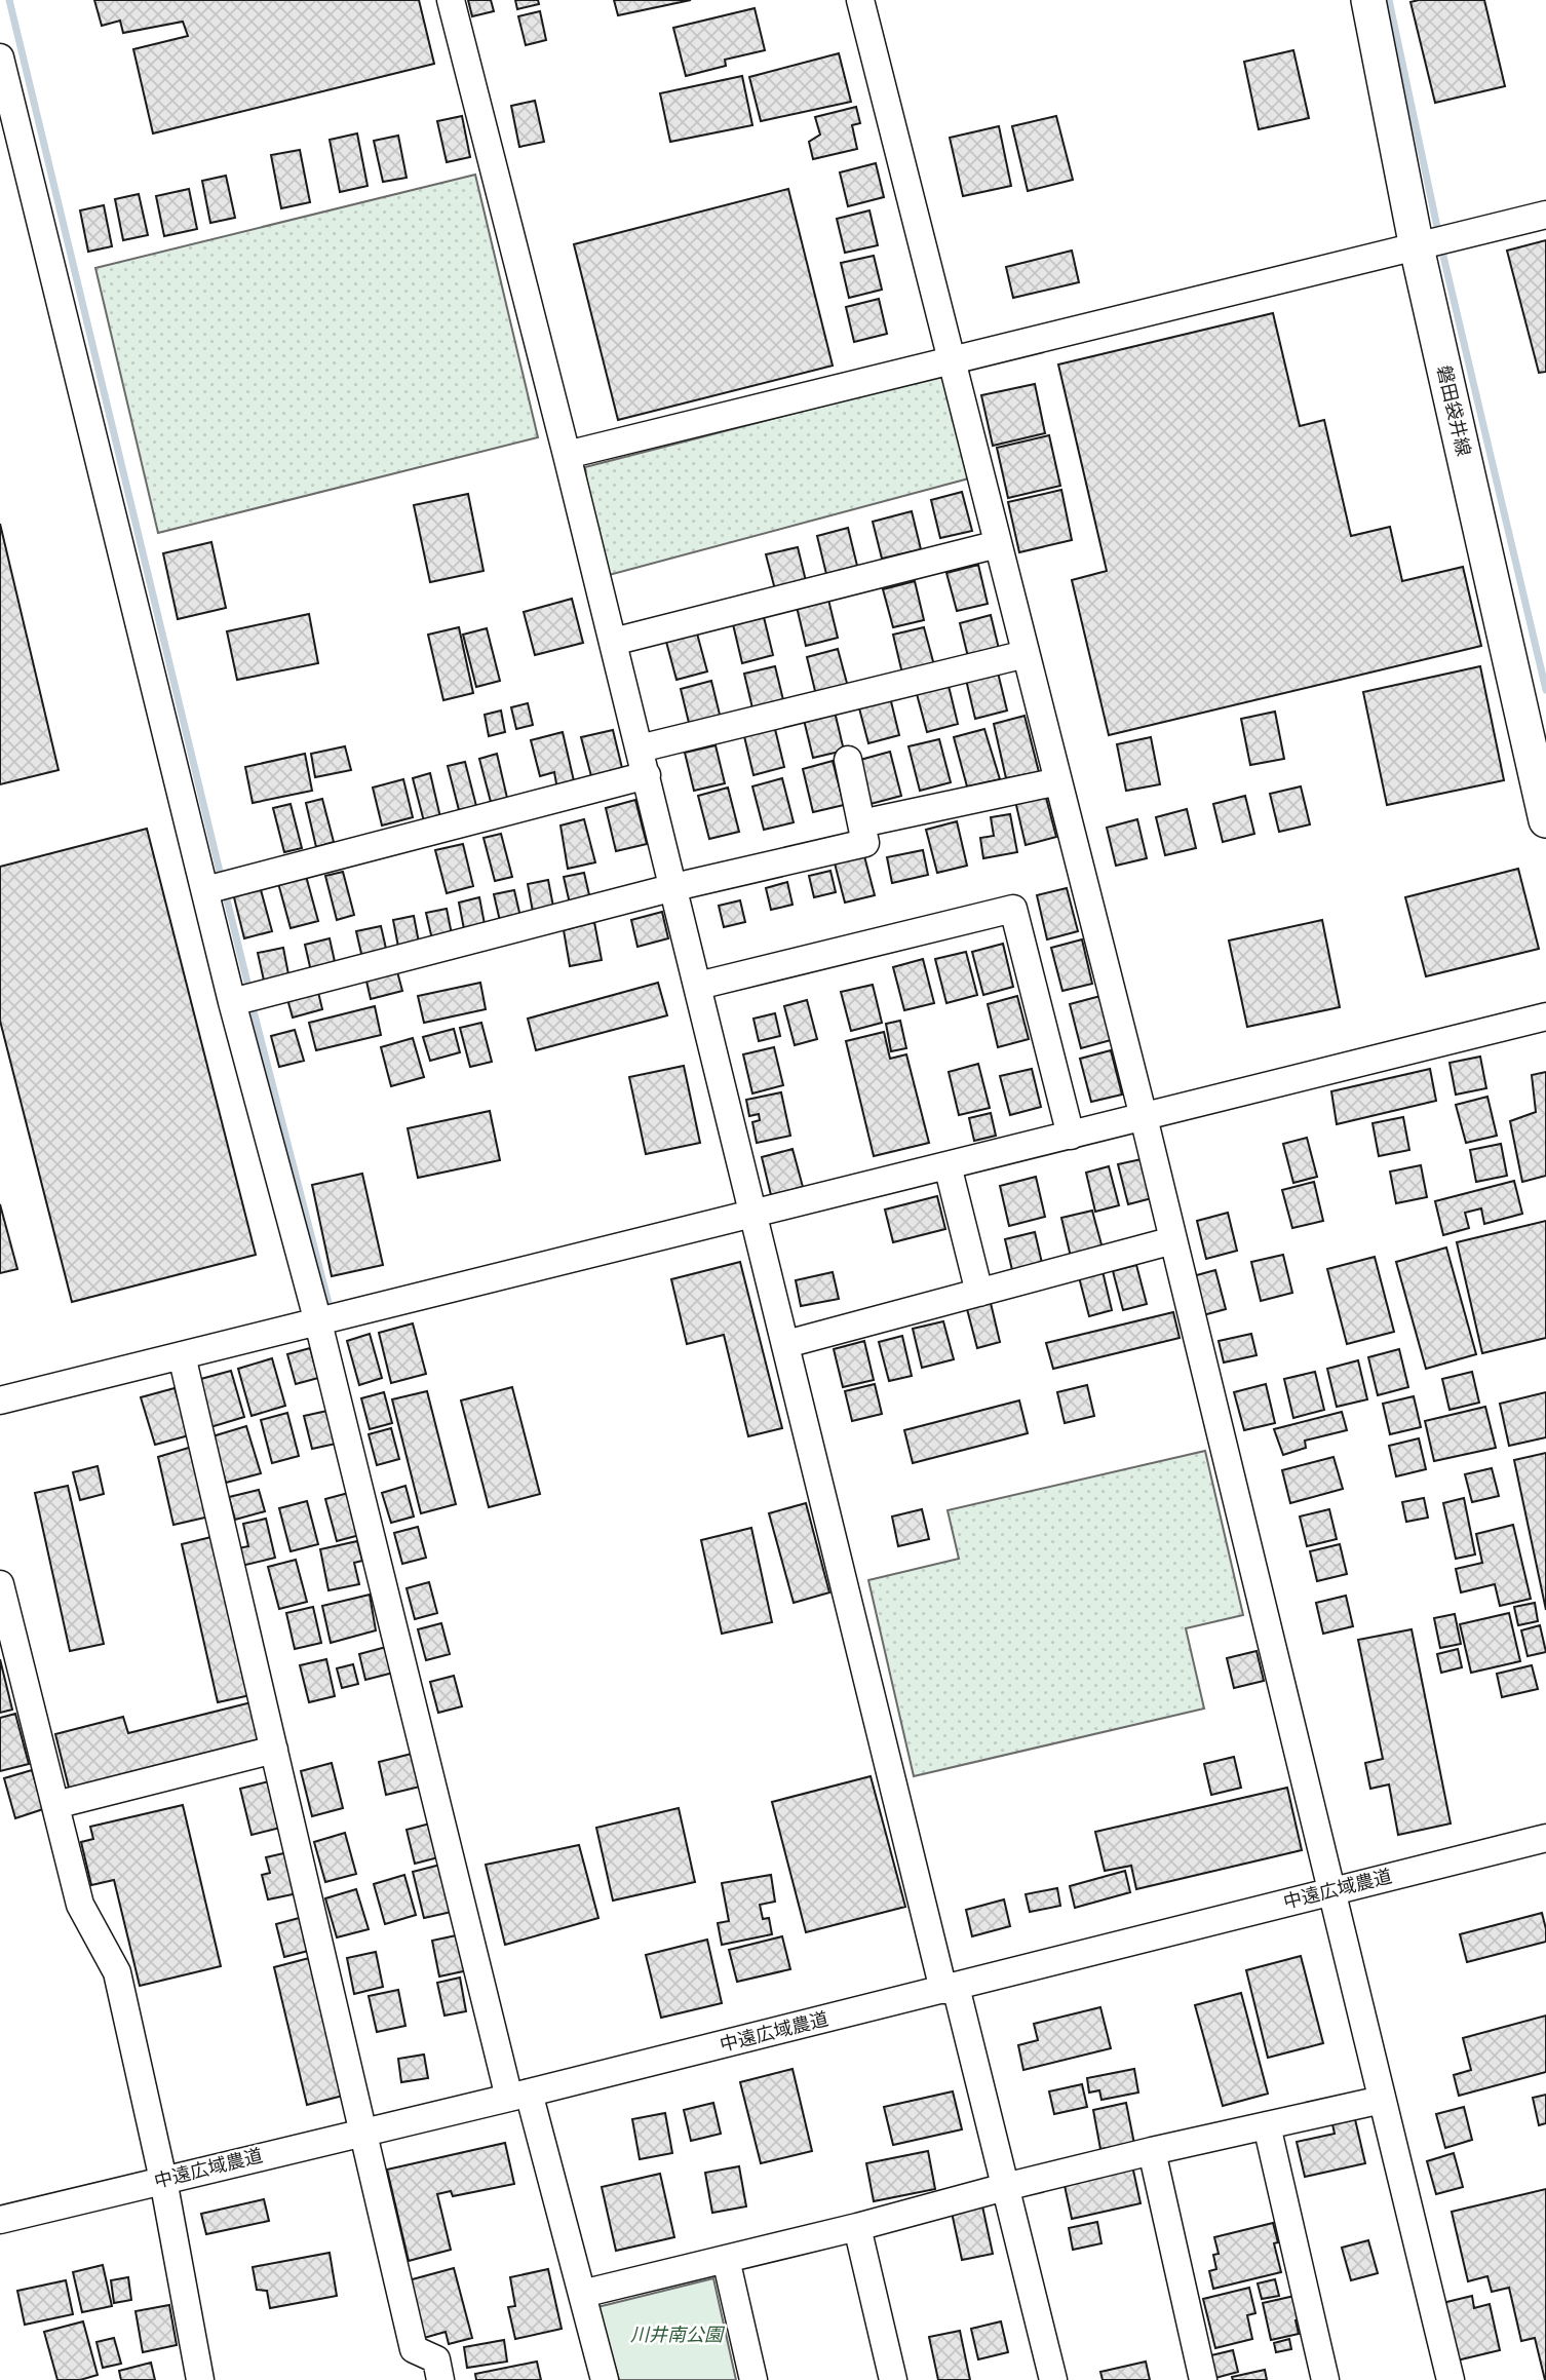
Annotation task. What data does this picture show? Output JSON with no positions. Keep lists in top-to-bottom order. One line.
{"streets":{"main road":["磐田袋井線"],"street":["中遠広域農道"]},"parks":["川井南公園"]}
